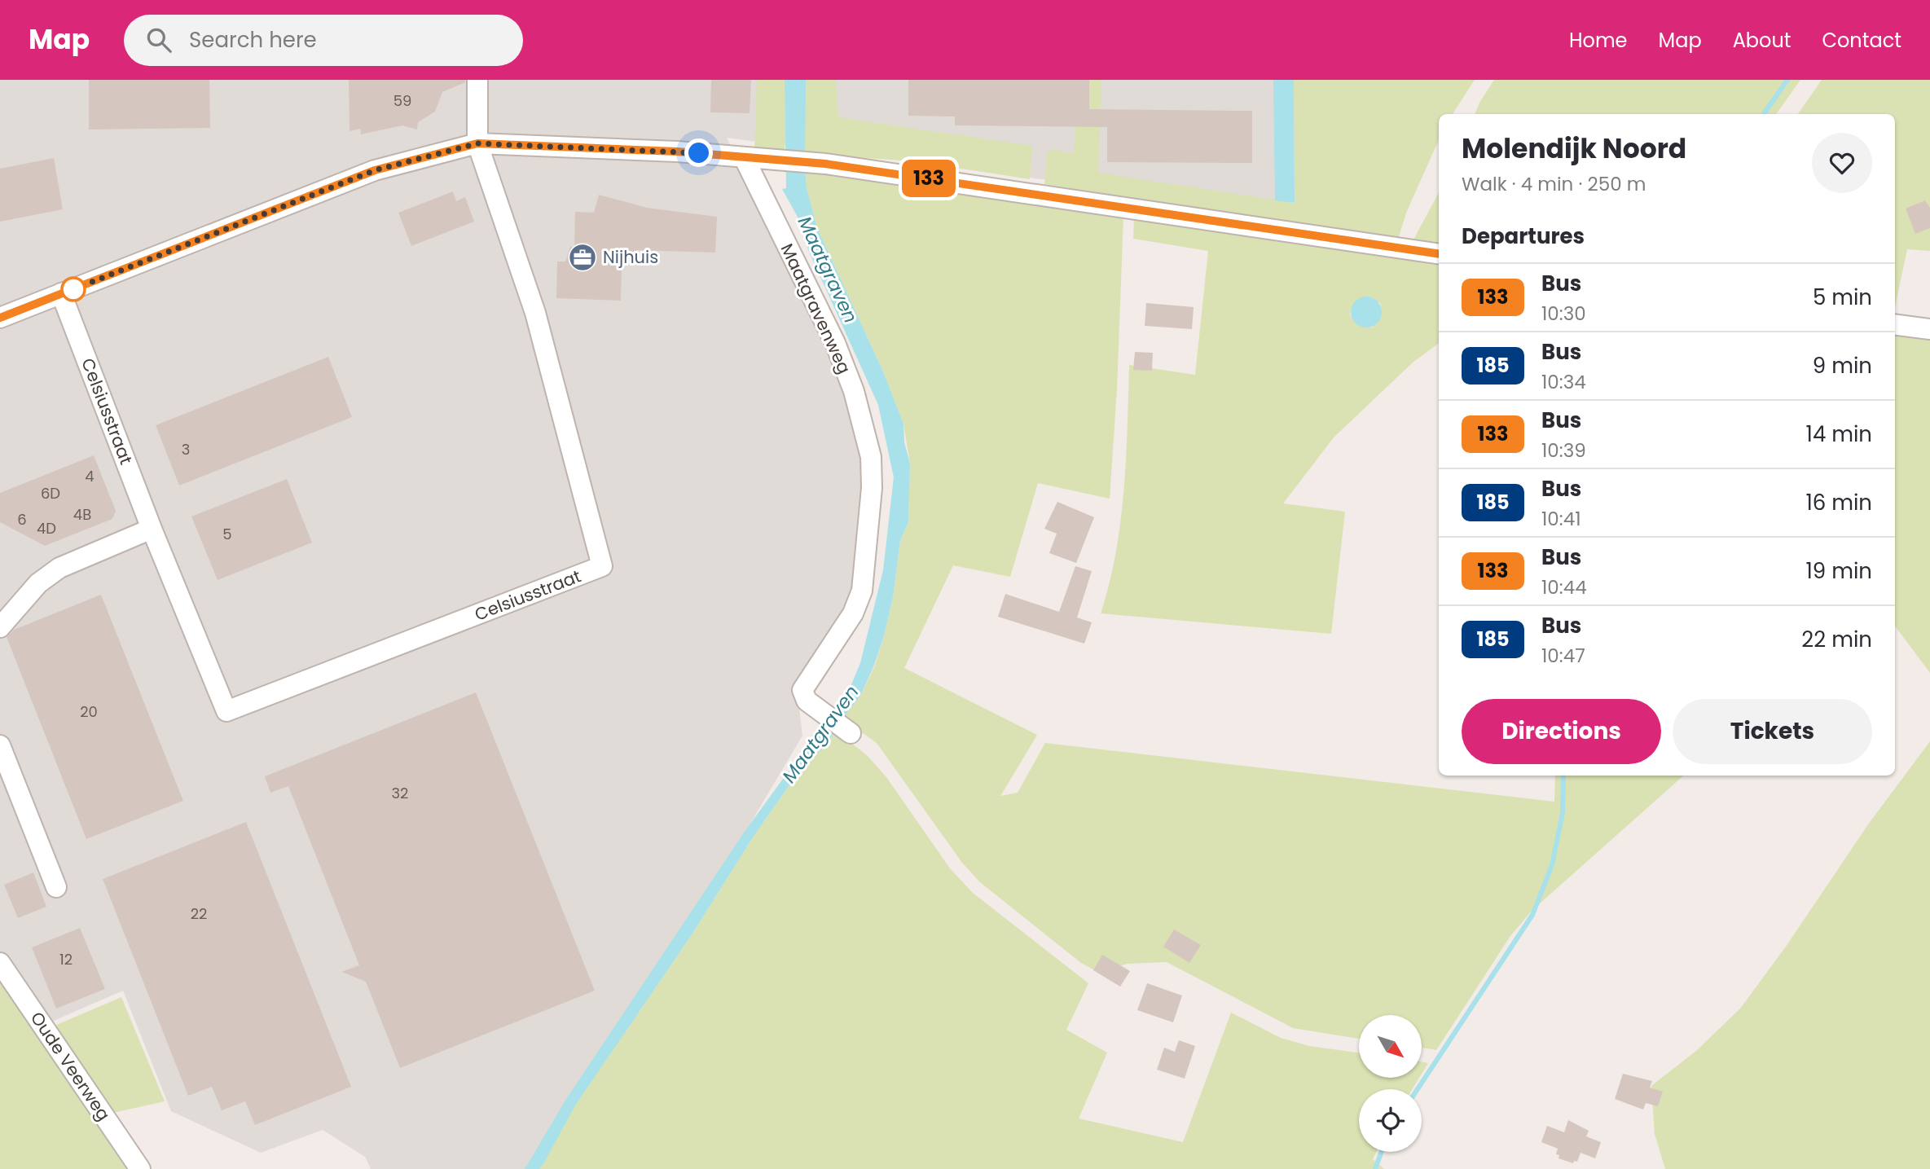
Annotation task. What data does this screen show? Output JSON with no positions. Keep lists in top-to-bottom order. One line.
{"streets":{"street":["Maatgravenweg","Celsiusstraat","Oude Veerweg"]},"water":["Maatgraven"],"places":{"office":["Nijhuis"]},"lines":["bus line 133"],"house_numbers":["59","3","4","6D","4B","6","4D","5","20","32","22","12"],"north":"bottom right","page":{"header":"Map","search":"Search here","nav":["Home","Map","About","Contact"],"on_map":"133","heading":[["Molendijk Noord","Walk · 4 min · 250 m"],"Departures"],"list":[{"mark":"133","name":"Bus","note":"10:30","value":"5 min"},{"mark":"185","name":"Bus","note":"10:34","value":"9 min"},{"mark":"133","name":"Bus","note":"10:39","value":"14 min"},{"mark":"185","name":"Bus","note":"10:41","value":"16 min"},{"mark":"133","name":"Bus","note":"10:44","value":"19 min"},{"mark":"185","name":"Bus","note":"10:47","value":"22 min"}],"buttons":["Directions","Tickets"]}}
